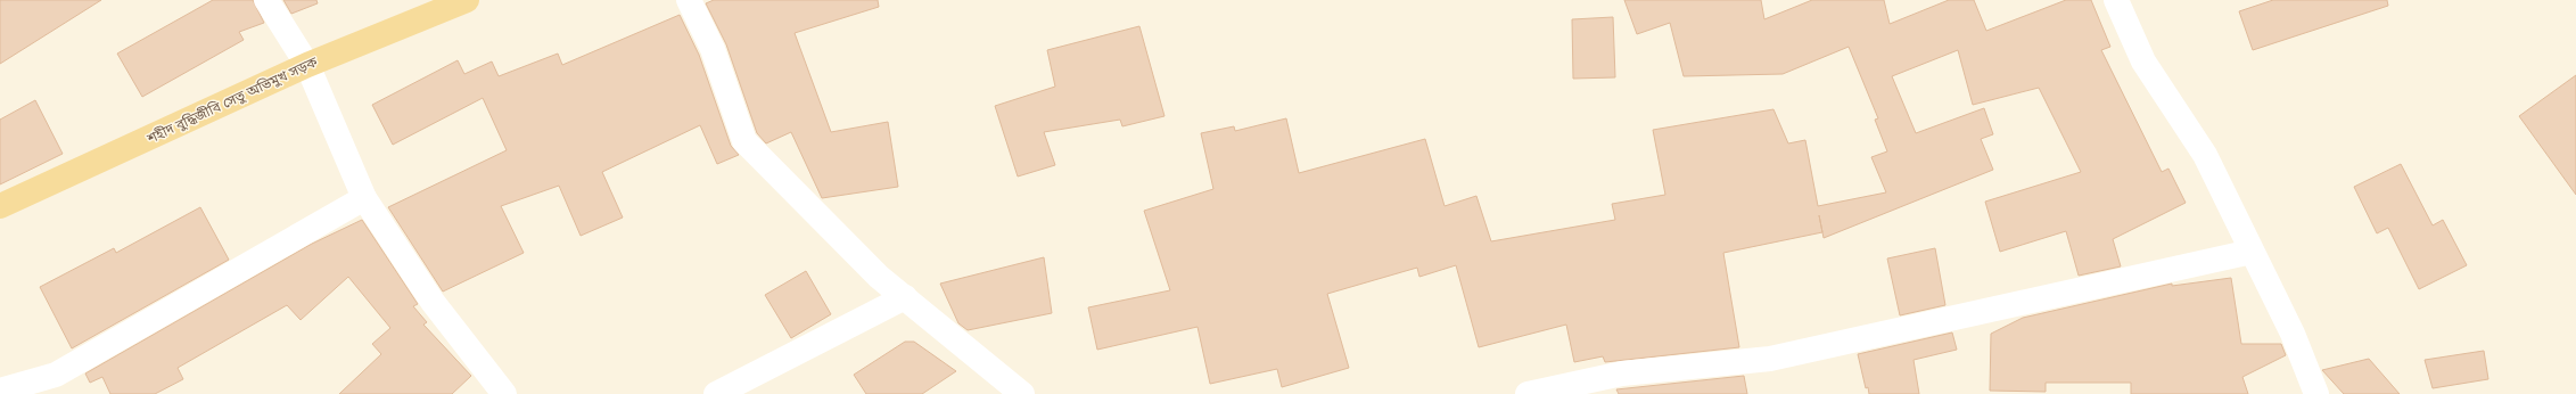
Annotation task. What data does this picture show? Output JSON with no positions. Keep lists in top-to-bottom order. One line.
{"streets":{"main road":["শহীদ বুদ্ধিজীবি সেতু অভিমুখ সড়ক"]}}
